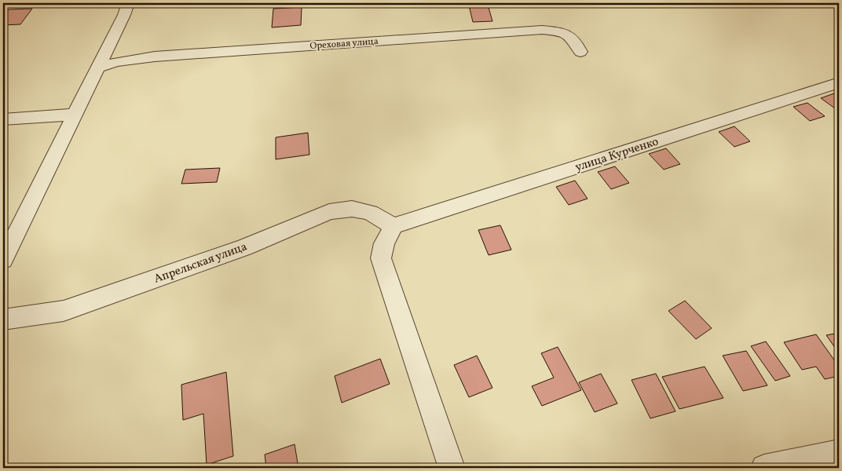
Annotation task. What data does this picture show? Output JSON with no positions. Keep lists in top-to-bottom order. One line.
{"streets":{"street":["Ореховая улица","улица Курченко","Апрельская улица"]},"crossings":[["улица Курченко","Апрельская улица"]]}
